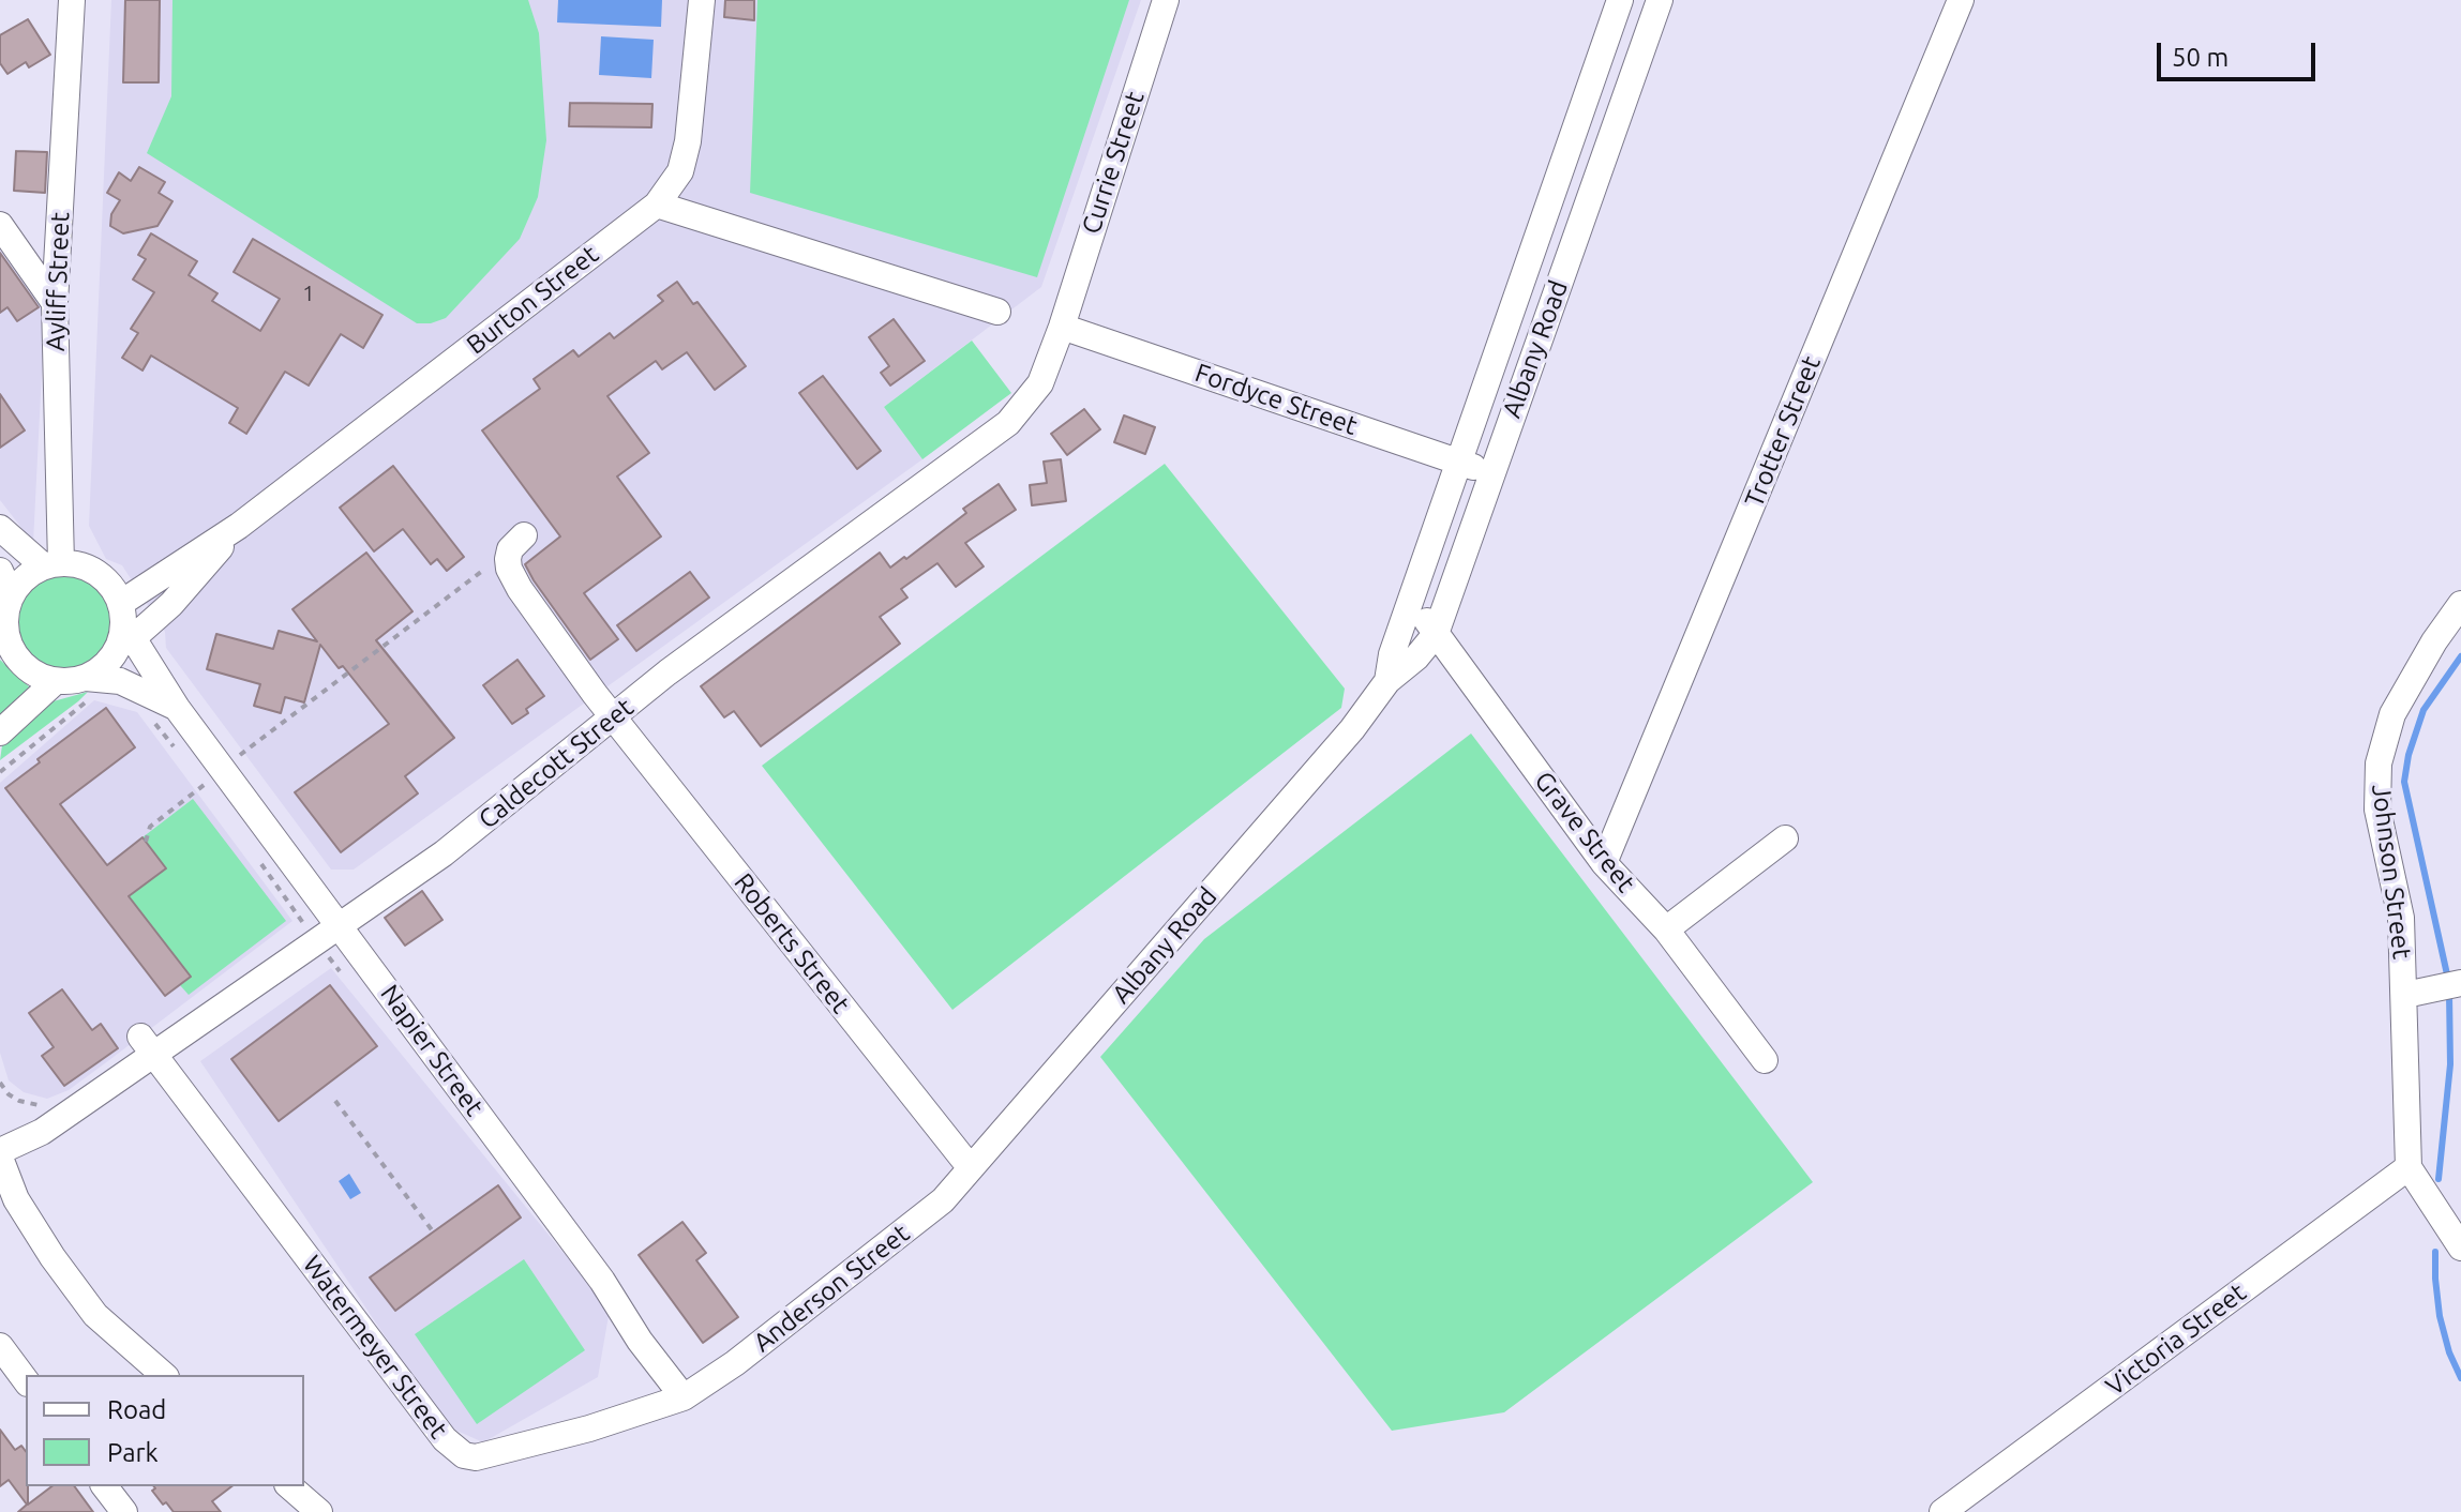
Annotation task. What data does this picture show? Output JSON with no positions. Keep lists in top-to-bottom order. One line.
{"streets":{"street":["Currie Street","Ayliff Street","Burton Street","Albany Road","Fordyce Street","Trotter Street","Caldecott Street","Grave Street","Johnson Street","Roberts Street","Napier Street","Anderson Street","Victoria Street","Watermeyer Street"]},"crossings":[["Currie Street","Fordyce Street"],["Currie Street","Caldecott Street"],["Ayliff Street","Burton Street"],["Ayliff Street","Napier Street"],["Burton Street","Napier Street"],["Albany Road","Fordyce Street"],["Albany Road","Grave Street"],["Albany Road","Roberts Street"],["Albany Road","Anderson Street"],["Fordyce Street","Caldecott Street"],["Trotter Street","Grave Street"],["Caldecott Street","Roberts Street"],["Caldecott Street","Napier Street"],["Caldecott Street","Watermeyer Street"],["Johnson Street","Victoria Street"],["Roberts Street","Anderson Street"],["Napier Street","Anderson Street"],["Napier Street","Watermeyer Street"],["Anderson Street","Watermeyer Street"]],"house_numbers":["1"],"legend":["Road","Park"],"scale_bar":"50 m"}
